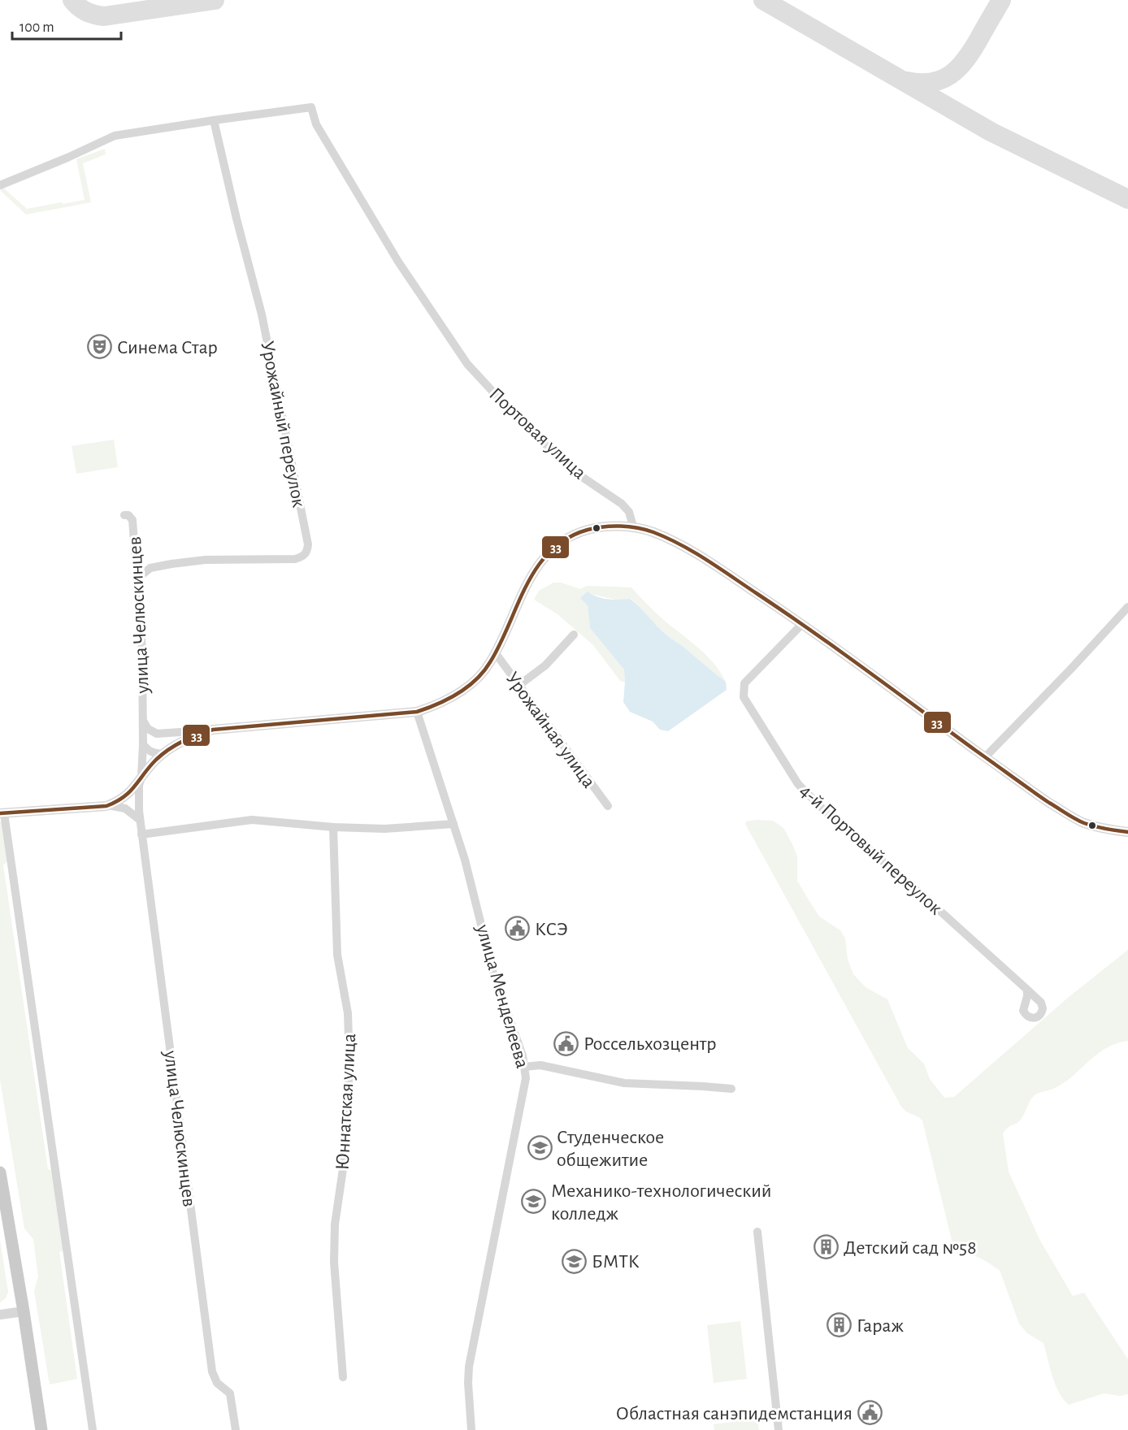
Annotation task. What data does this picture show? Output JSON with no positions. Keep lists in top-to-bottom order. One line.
{"streets":{"street":["Урожайный переулок","Портовая улица","улица Челюскинцев","Урожайная улица","4-й Портовый переулок","улица Менделеева","Юннатская улица"]},"crossings":[["Урожайный переулок","Портовая улица"],["Урожайный переулок","улица Челюскинцев"],["Портовая улица","Урожайная улица"],["улица Челюскинцев","Урожайная улица"],["Урожайная улица","улица Менделеева"]],"places":{"theatre":["Синема Стар"],"public building":["КСЭ","Россельхозцентр","Областная санэпидемстанция"],"school or university":["Студенческое общежитие","Механико-технологический колледж","БМТК"],"building":["Детский сад №58","Гараж"]},"lines":["transit line 33"],"scale_bar":"100 m"}
